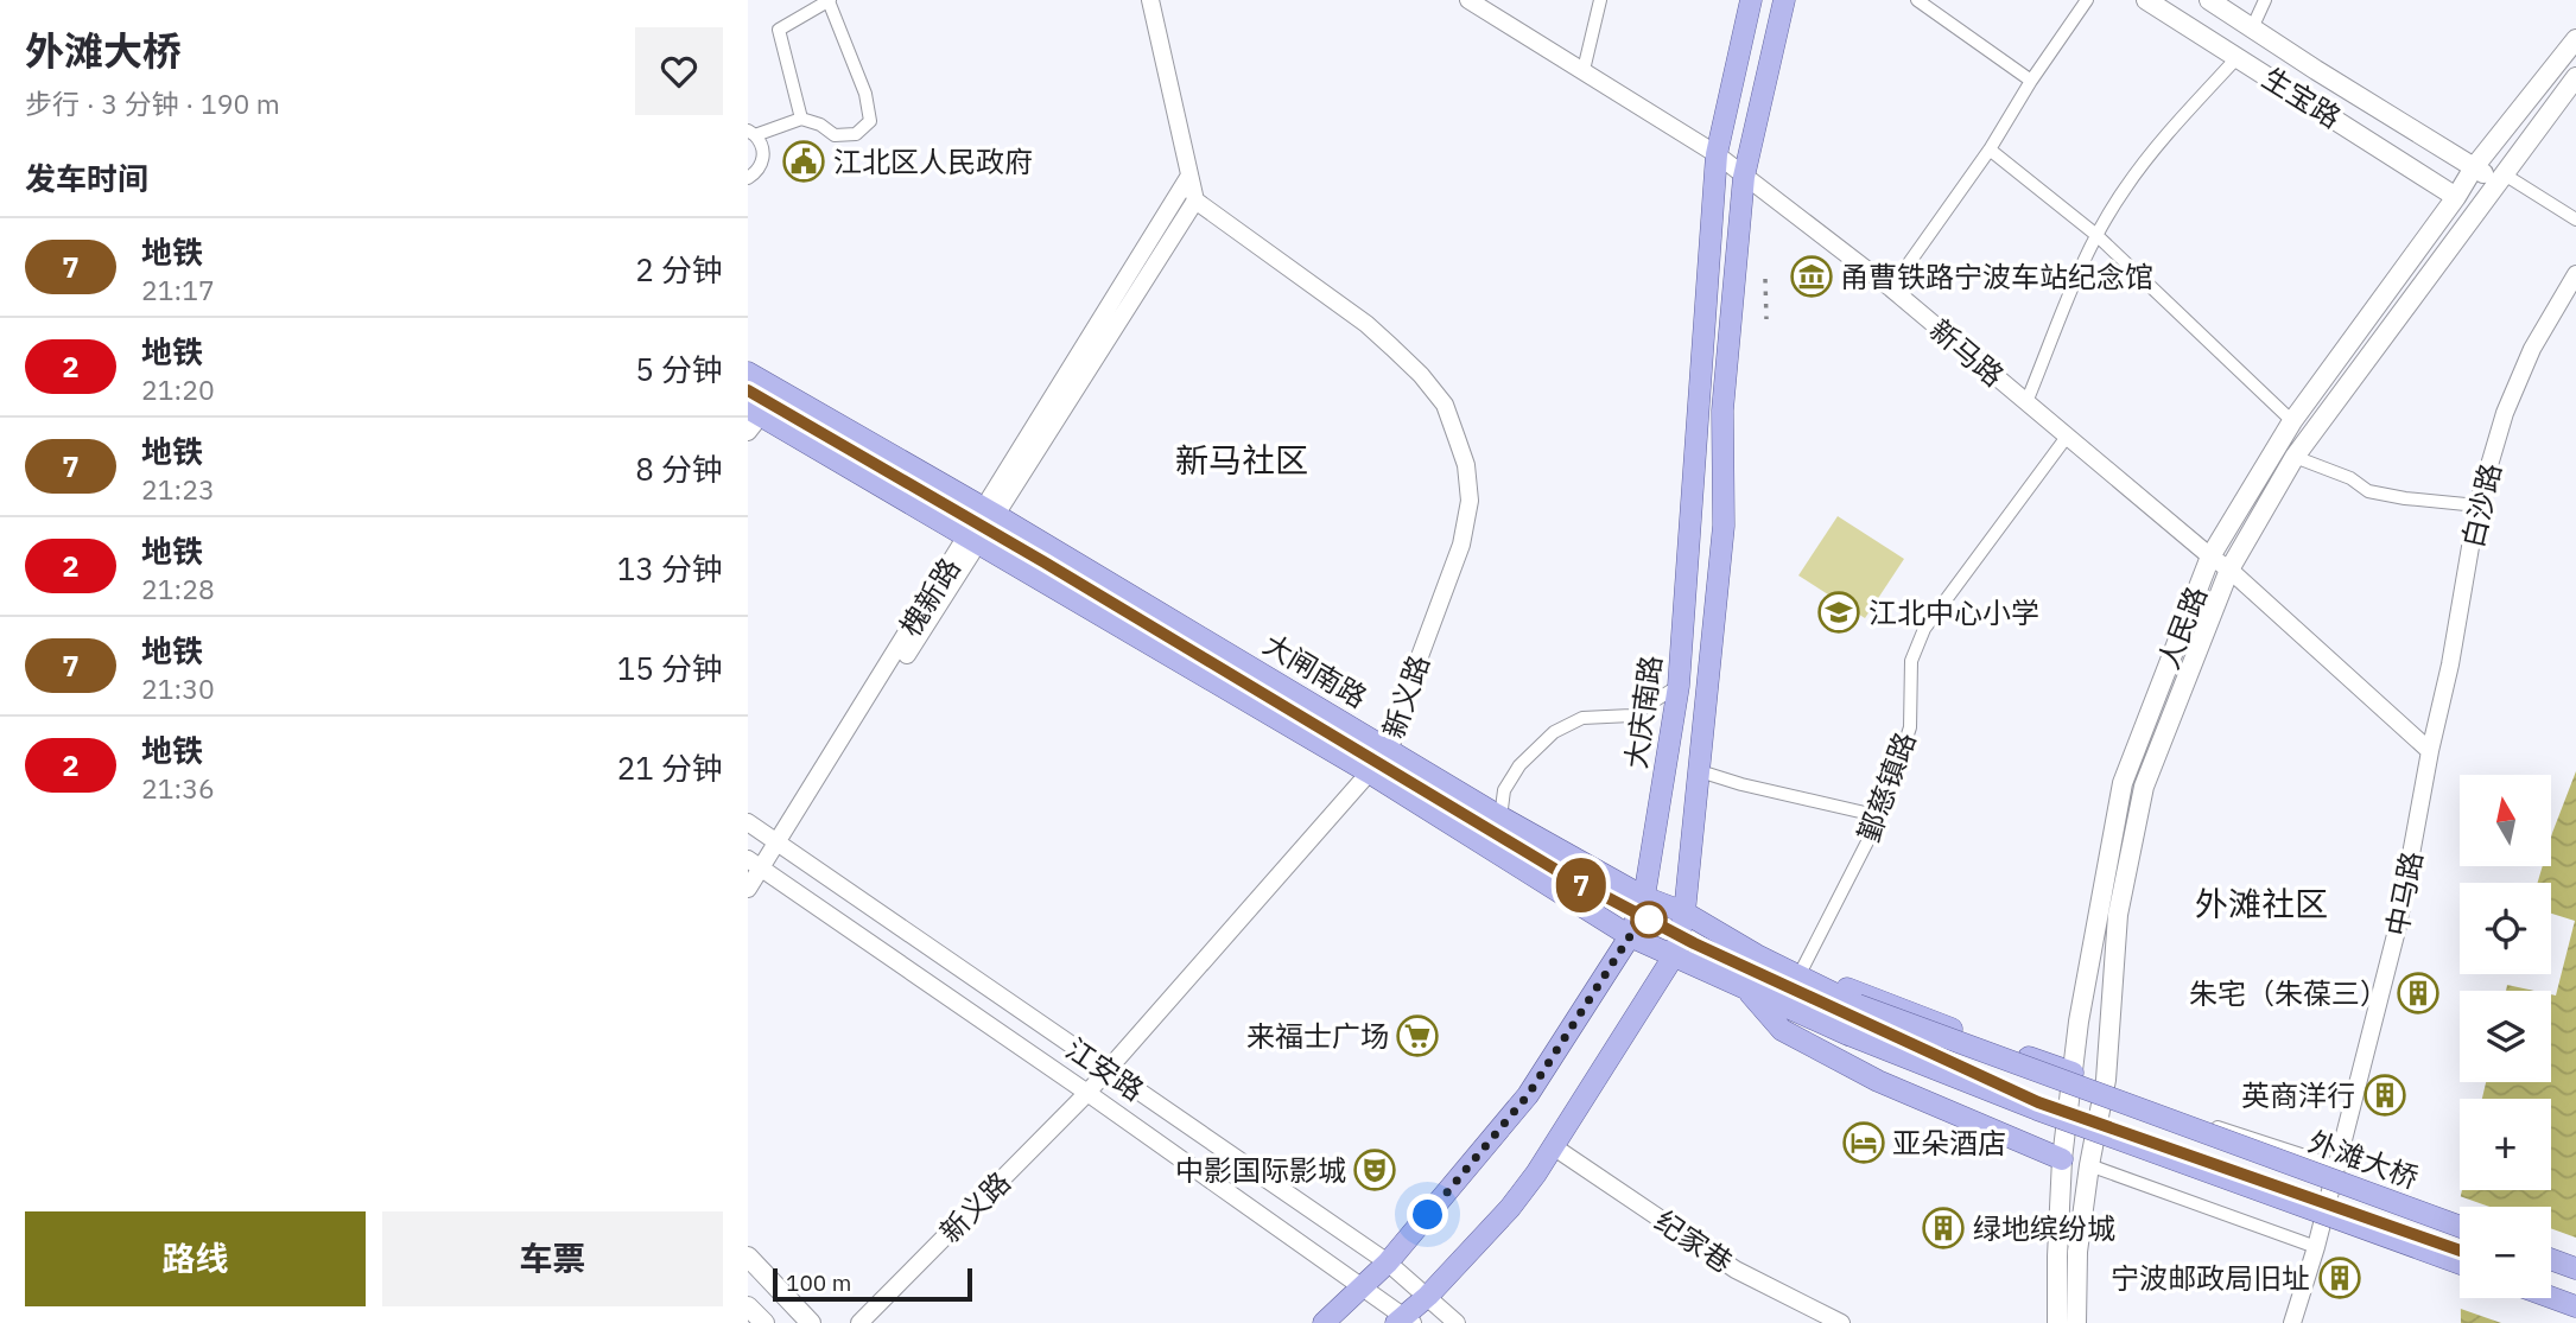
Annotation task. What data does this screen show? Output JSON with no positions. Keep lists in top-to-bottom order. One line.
{"streets":{"main road":["生宝路","人民路","大闸南路","大庆南路","外滩大桥"],"street":["新马路","白沙路","槐新路","新义路","鄞慈镇路","中马路","江安路","纪家巷"]},"crossings":[["生宝路","人民路"],["新马路","白沙路"],["新马路","人民路"],["新马路","大庆南路"],["新马路","鄞慈镇路"],["新马路","中马路"],["白沙路","中马路"],["槐新路","大闸南路"],["槐新路","新义路"],["槐新路","江安路"],["大闸南路","新义路"],["大闸南路","大庆南路"],["大闸南路","外滩大桥"],["新义路","江安路"],["大庆南路","江安路"],["大庆南路","纪家巷"]],"districts":["新马社区","外滩社区"],"places":{"public building":["江北区人民政府"],"museum":["甬曹铁路宁波车站纪念馆"],"school or university":["江北中心小学"],"building":["朱宅（朱葆三）","英商洋行","绿地缤纷城","宁波邮政局旧址"],"supermarket":["来福士广场"],"hotel":["亚朵酒店"],"theatre":["中影国际影城"]},"lines":["metro line 7"],"scale_bar":"100 m","north":"top","page":{"heading":[["外滩大桥","步行 · 3 分钟 · 190 m"],"发车时间"],"on_map":"7","list":[{"mark":"7","name":"地铁","note":"21:17","value":"2 分钟"},{"mark":"2","name":"地铁","note":"21:20","value":"5 分钟"},{"mark":"7","name":"地铁","note":"21:23","value":"8 分钟"},{"mark":"2","name":"地铁","note":"21:28","value":"13 分钟"},{"mark":"7","name":"地铁","note":"21:30","value":"15 分钟"},{"mark":"2","name":"地铁","note":"21:36","value":"21 分钟"}],"map_buttons":["+","−"],"buttons":["路线","车票"],"scale":"100 m"}}
